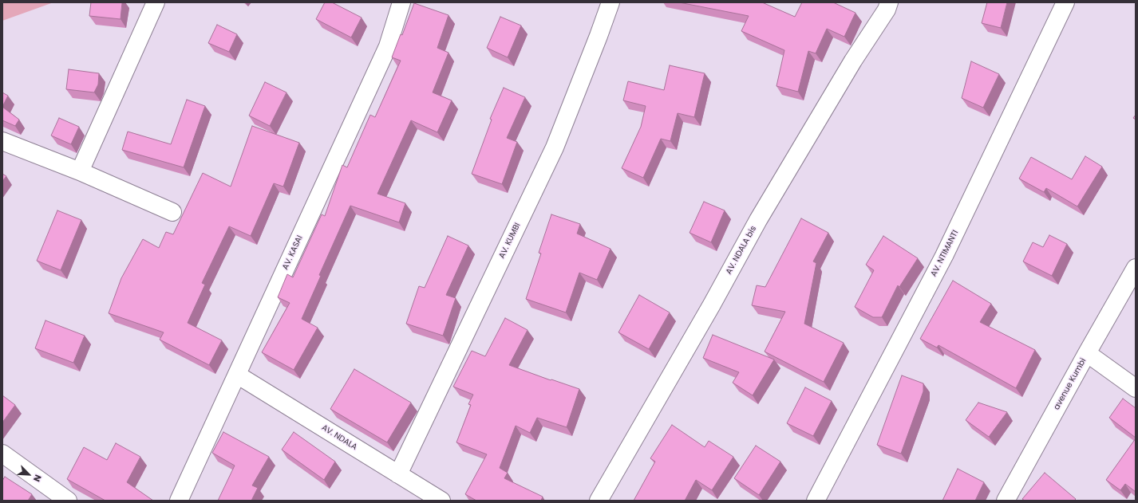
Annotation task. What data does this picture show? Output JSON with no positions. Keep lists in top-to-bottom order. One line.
{"streets":{"street":["AV. KUMBI","AV. NDALA bis","AV. KASAI","AV. NTIMANTI","avenue Kumbi","AV. NDALA"]},"crossings":[["AV. KUMBI","AV. NDALA"],["AV. KASAI","AV. NDALA"]],"north":"bottom right"}
